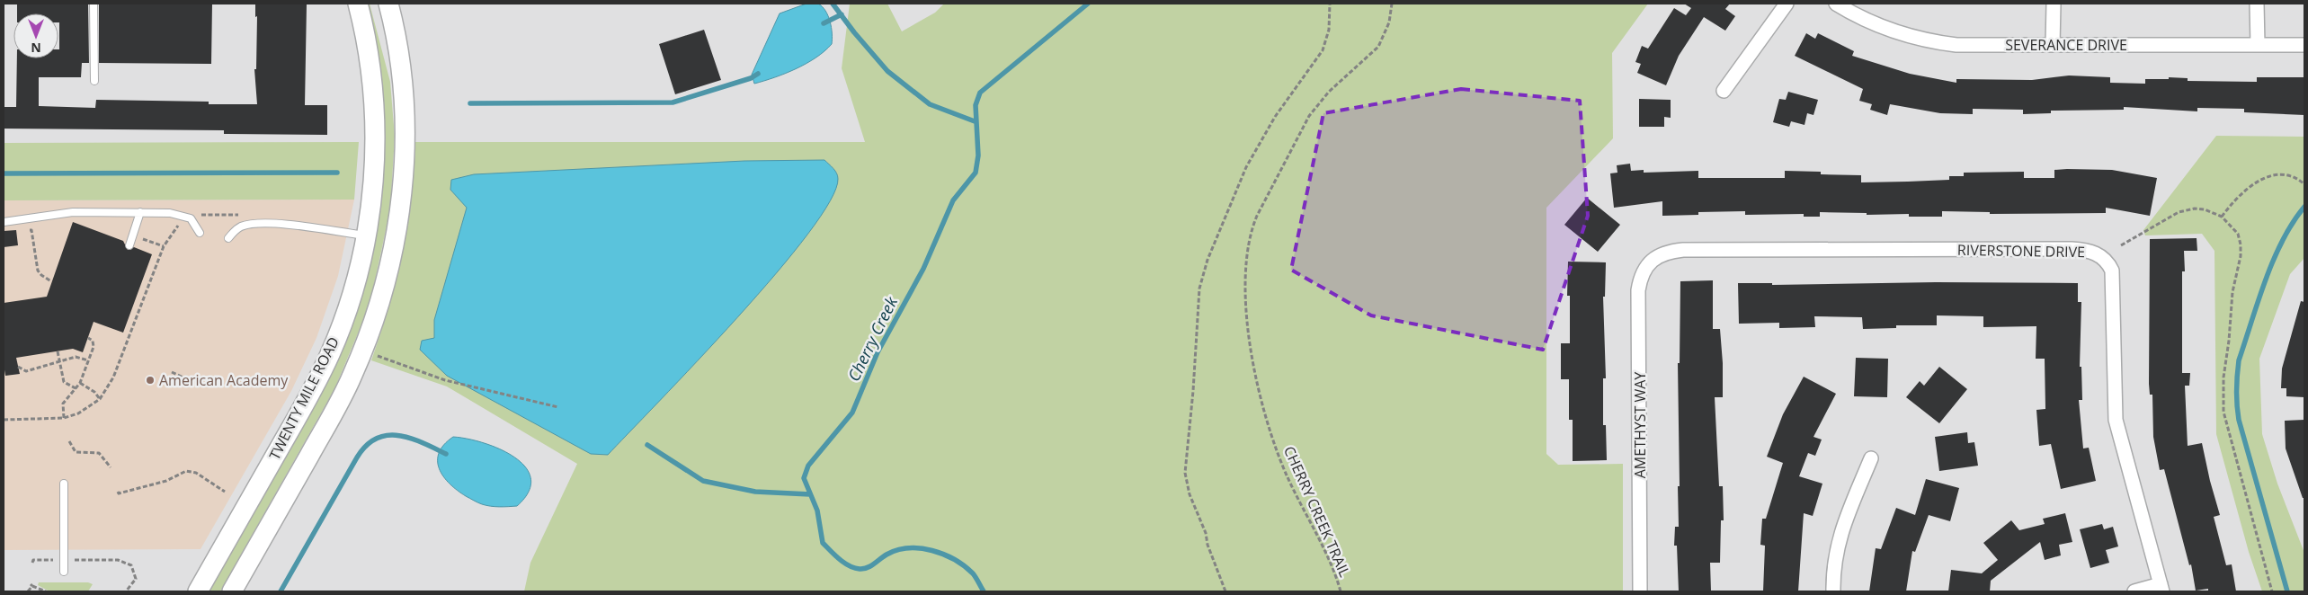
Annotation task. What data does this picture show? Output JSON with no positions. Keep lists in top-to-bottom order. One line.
{"streets":{"main road":["TWENTY MILE ROAD"],"street":["SEVERANCE DRIVE","RIVERSTONE DRIVE","AMETHYST WAY"],"path":["CHERRY CREEK TRAIL"]},"crossings":[["RIVERSTONE DRIVE","AMETHYST WAY"]],"water":["Cherry Creek"],"places":["American Academy"],"north":"bottom"}
